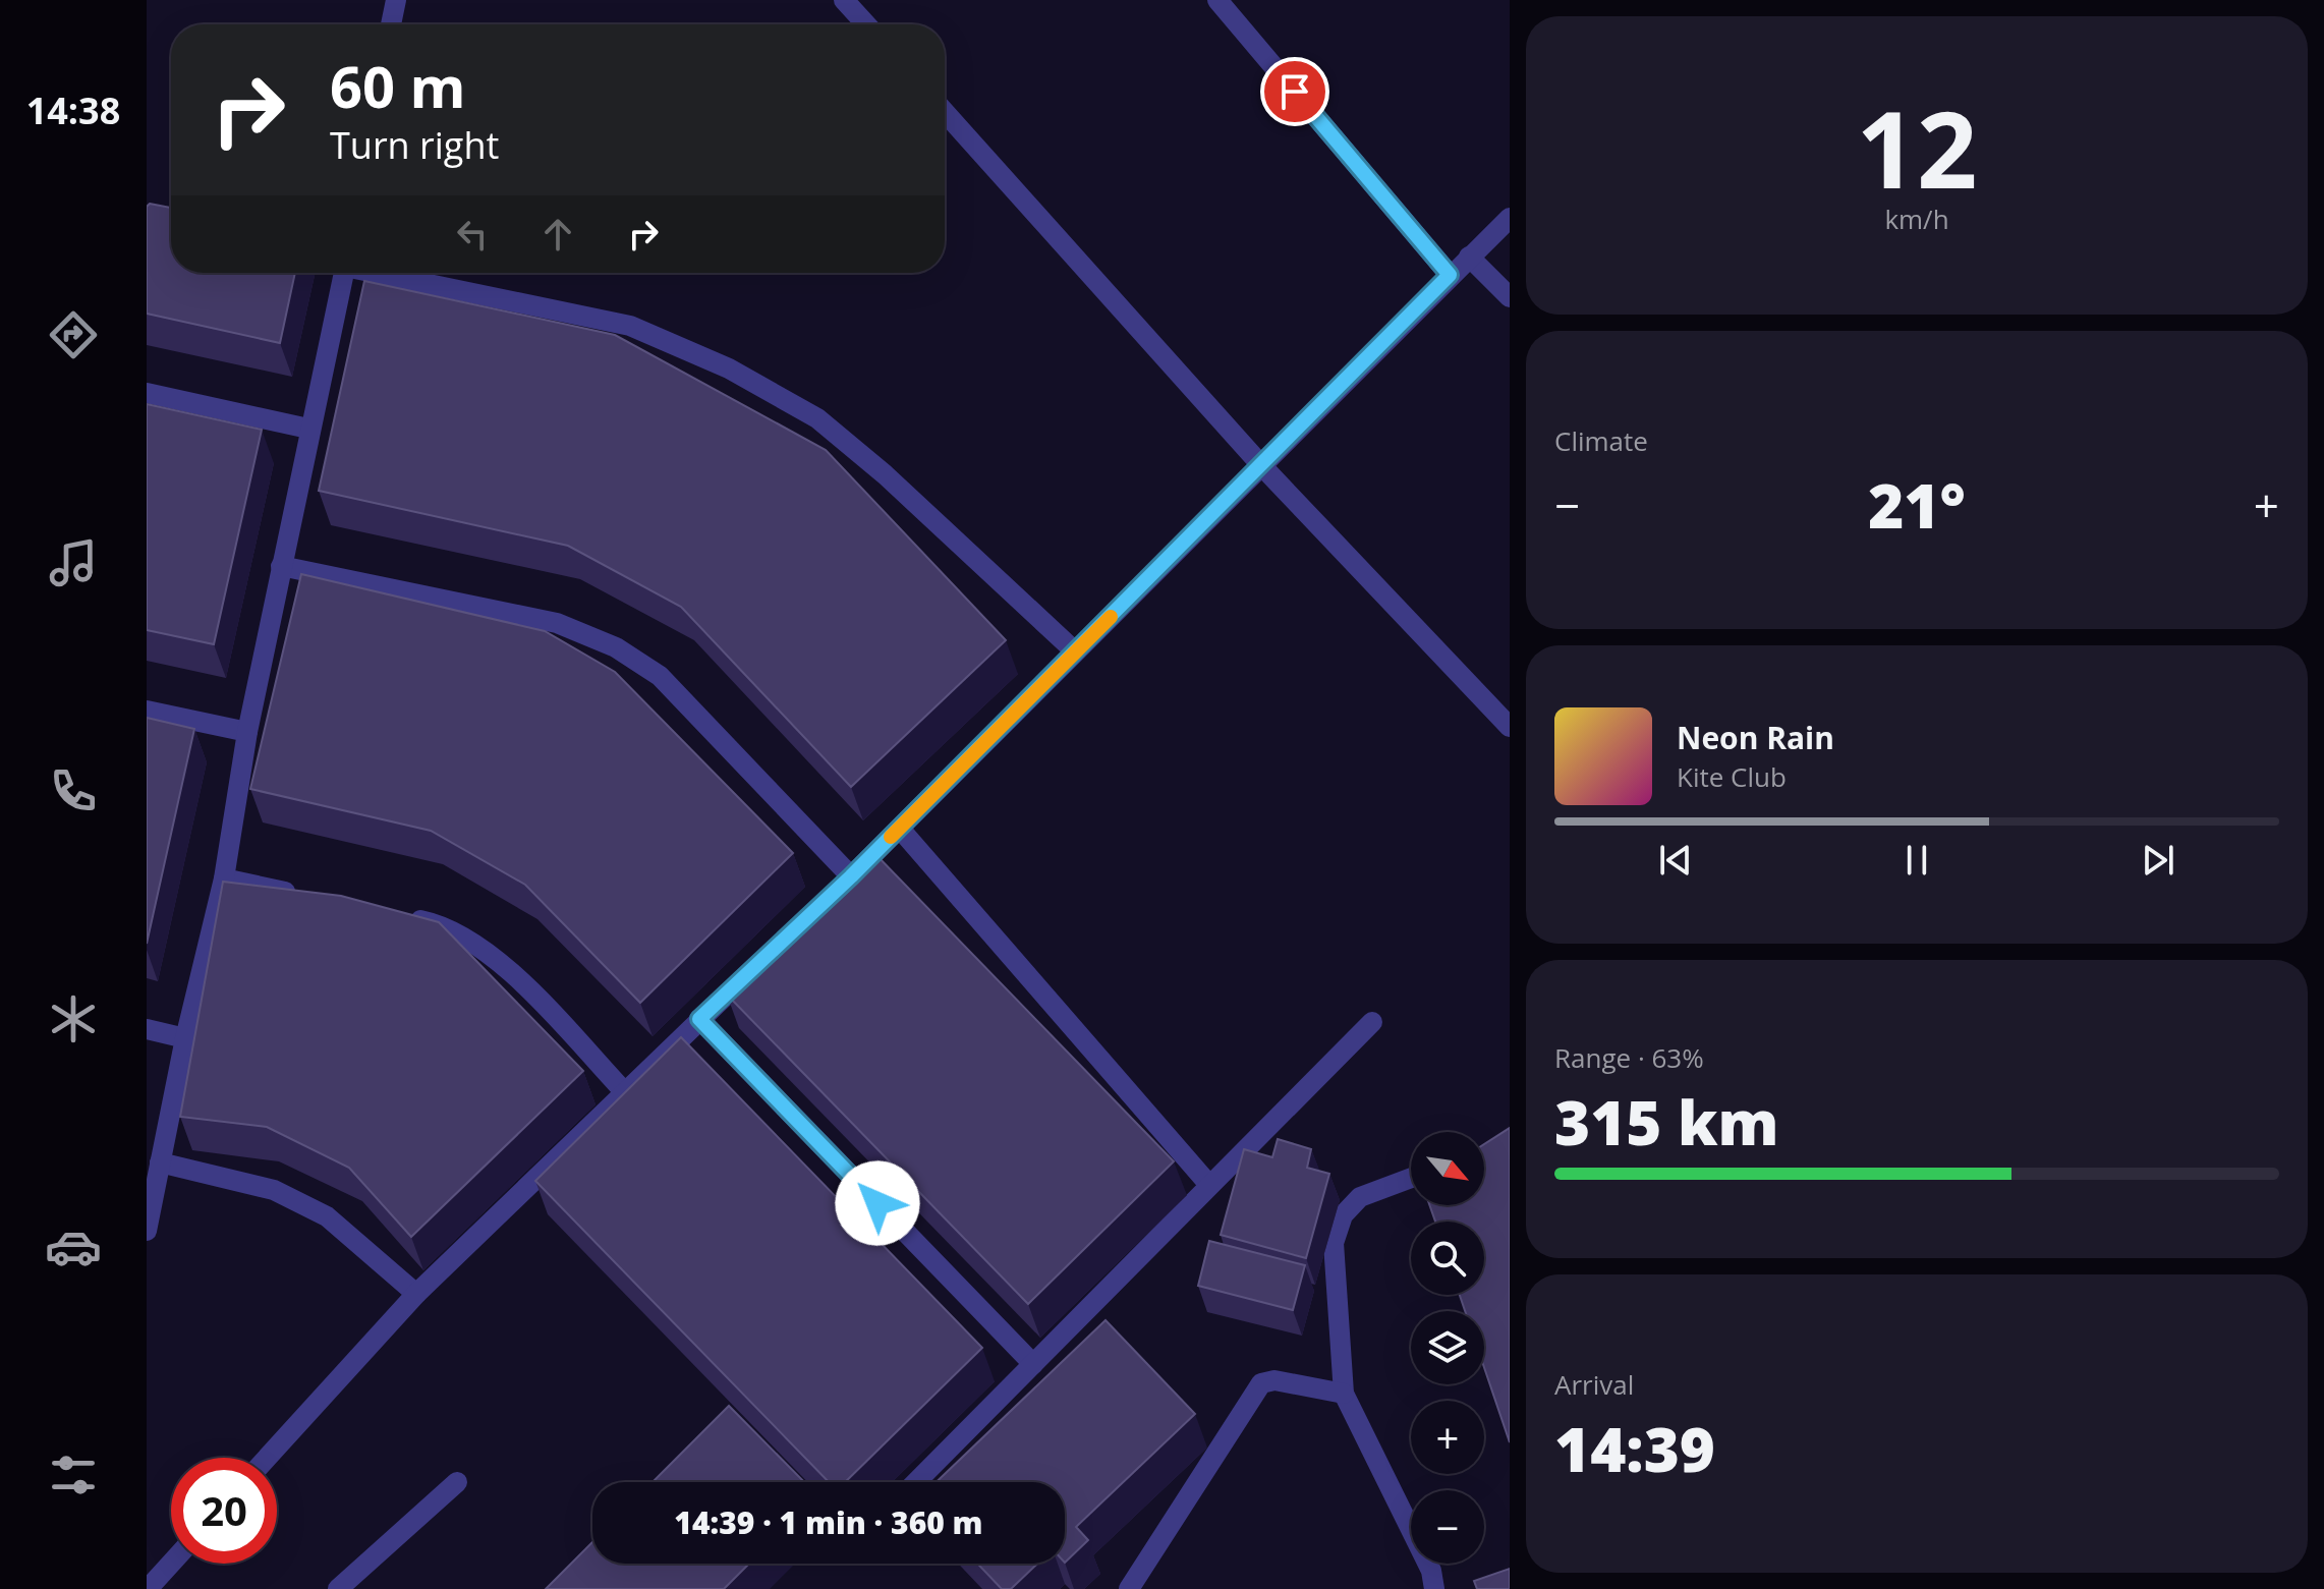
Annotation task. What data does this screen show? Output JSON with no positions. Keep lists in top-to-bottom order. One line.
{"north":"bottom right","page":{"tabs":"14:38","tile":[["12","km/h"],"Climate",["Range · 63%","315 km"],["Arrival","14:39"]],"turn":["60 m","Turn right"],"heat":["−","21°","+"],"song":["Neon Rain","Kite Club"],"map_buttons":["+","−"],"limit":"20","trip":"14:39 · 1 min · 360 m"}}
